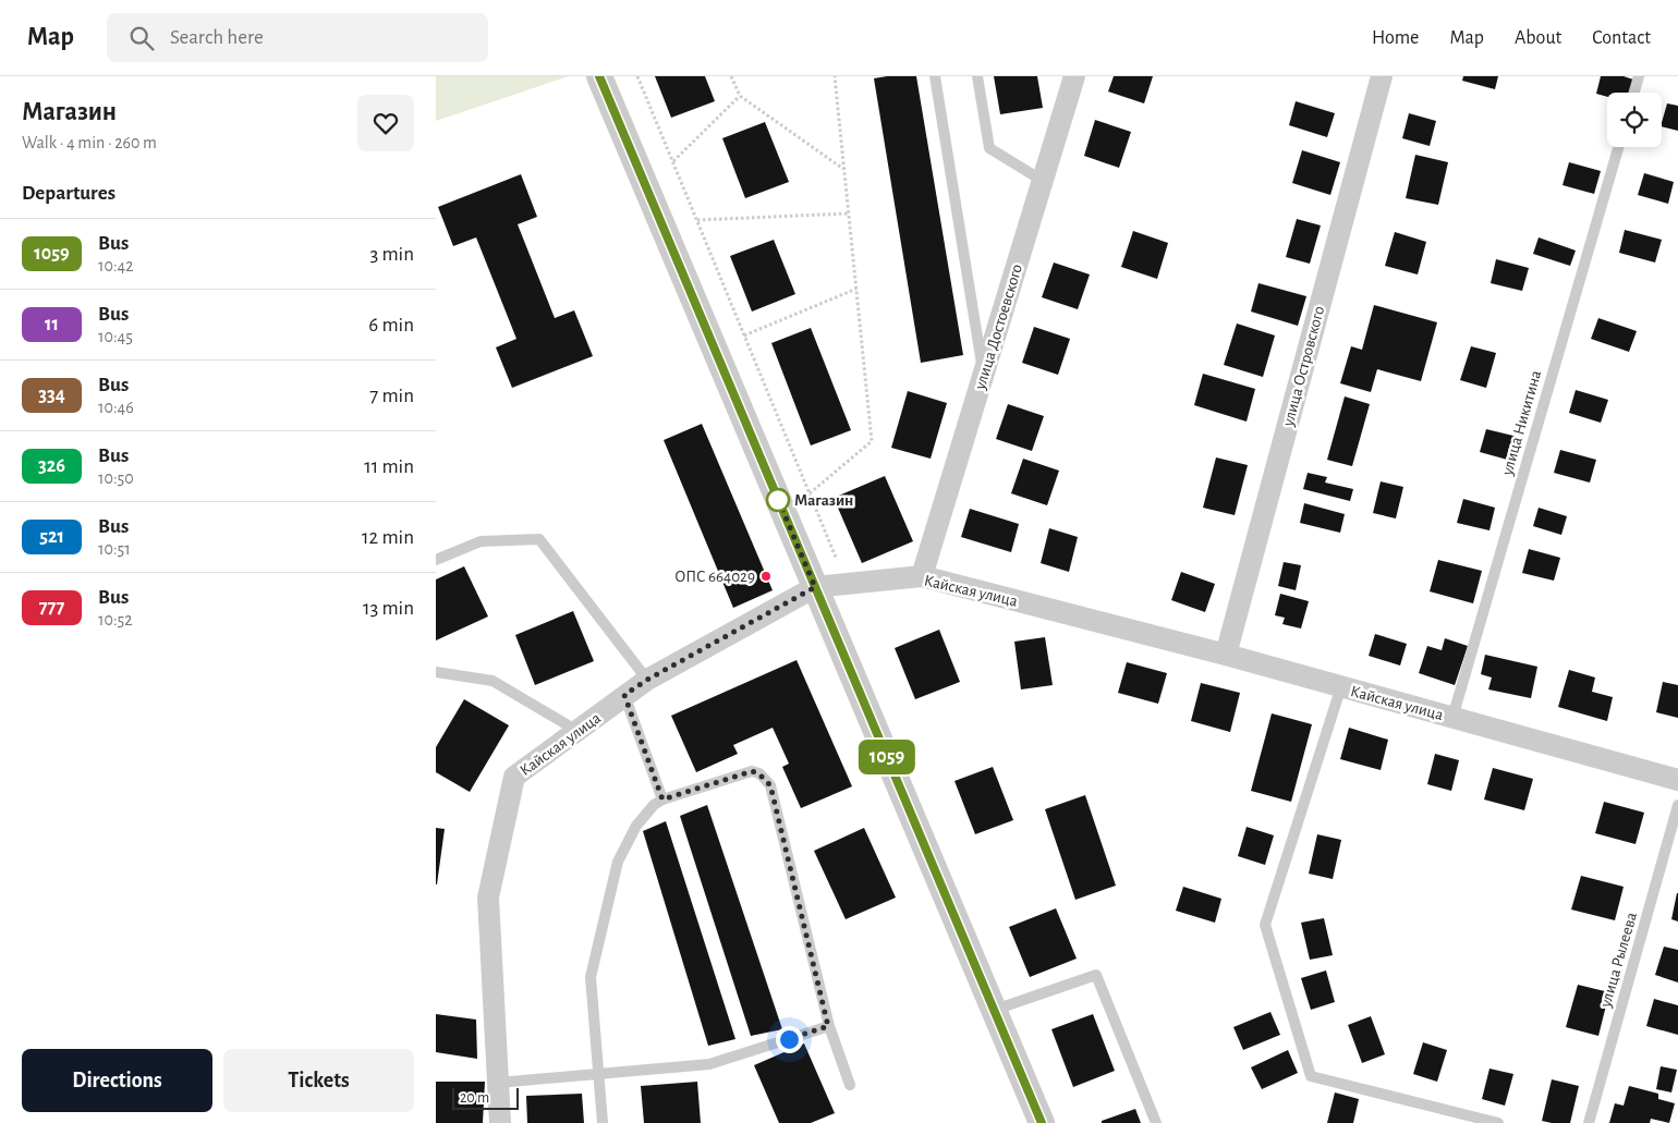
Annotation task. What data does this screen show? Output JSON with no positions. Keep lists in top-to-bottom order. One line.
{"streets":{"street":["улица Достоевского","улица Островского","Кайская улица"],"lane":["улица Никитина","улица Рылеева"]},"crossings":[["улица Достоевского","Кайская улица"],["улица Островского","Кайская улица"],["улица Никитина","Кайская улица"]],"places":["Магазин","ОПС 664029"],"lines":["bus line 1059"],"scale_bar":"20 m","page":{"header":"Map","search":"Search here","nav":["Home","Map","About","Contact"],"heading":[["Магазин","Walk · 4 min · 260 m"],"Departures"],"on_map":"1059","list":[{"mark":"1059","name":"Bus","note":"10:42","value":"3 min"},{"mark":"11","name":"Bus","note":"10:45","value":"6 min"},{"mark":"334","name":"Bus","note":"10:46","value":"7 min"},{"mark":"326","name":"Bus","note":"10:50","value":"11 min"},{"mark":"521","name":"Bus","note":"10:51","value":"12 min"},{"mark":"777","name":"Bus","note":"10:52","value":"13 min"}],"buttons":["Directions","Tickets"],"scale":"20 m"}}
